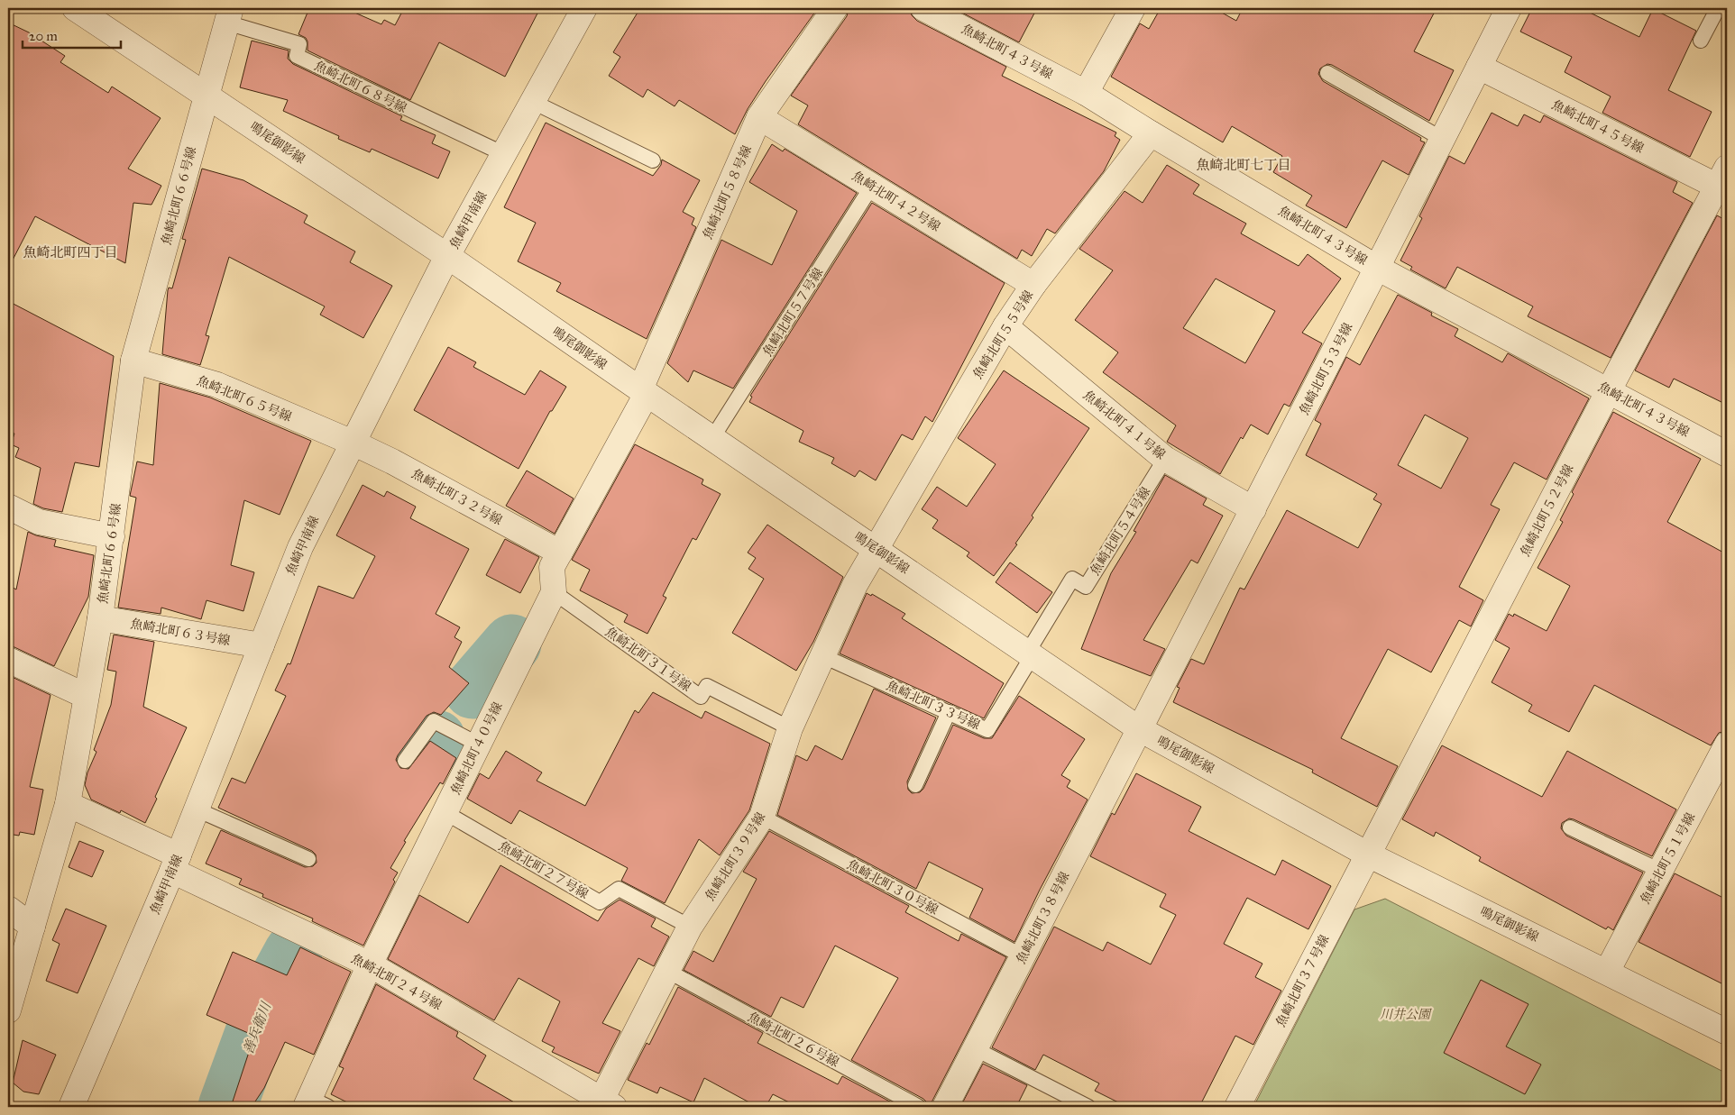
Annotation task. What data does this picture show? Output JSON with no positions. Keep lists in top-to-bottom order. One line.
{"streets":{"street":["魚崎北町４３号線","魚崎北町４５号線","鳴尾御影線","魚崎北町５８号線","魚崎北町６６号線","魚崎北町４２号線","魚崎甲南線","魚崎北町５５号線","魚崎北町５３号線","魚崎北町６５号線","魚崎北町４１号線","魚崎北町３２号線","魚崎北町５２号線","魚崎北町６３号線","魚崎北町４０号線","魚崎北町３９号線","魚崎北町５１号線","魚崎北町３８号線","魚崎北町３７号線","魚崎北町２４号線"],"lane":["魚崎北町６８号線","魚崎北町５７号線","魚崎北町５４号線","魚崎北町３１号線","魚崎北町３３号線","魚崎北町２７号線","魚崎北町３０号線","魚崎北町２６号線"]},"crossings":[["魚崎北町４３号線","魚崎北町５５号線"],["魚崎北町４３号線","魚崎北町５３号線"],["魚崎北町４３号線","魚崎北町５２号線"],["魚崎北町６８号線","魚崎北町６６号線"],["魚崎北町６８号線","魚崎甲南線"],["魚崎北町４５号線","魚崎北町５３号線"],["魚崎北町４５号線","魚崎北町５２号線"],["鳴尾御影線","魚崎北町５８号線"],["鳴尾御影線","魚崎北町６６号線"],["鳴尾御影線","魚崎甲南線"],["鳴尾御影線","魚崎北町５７号線"],["鳴尾御影線","魚崎北町５５号線"],["鳴尾御影線","魚崎北町５３号線"],["鳴尾御影線","魚崎北町５２号線"],["鳴尾御影線","魚崎北町５４号線"],["鳴尾御影線","魚崎北町３３号線"],["鳴尾御影線","魚崎北町３９号線"],["鳴尾御影線","魚崎北町５１号線"],["鳴尾御影線","魚崎北町３８号線"],["鳴尾御影線","魚崎北町３７号線"],["魚崎北町５８号線","魚崎北町４２号線"],["魚崎北町６６号線","魚崎北町６５号線"],["魚崎北町６６号線","魚崎北町６３号線"],["魚崎北町６６号線","魚崎北町２４号線"],["魚崎北町４２号線","魚崎北町５７号線"],["魚崎北町４２号線","魚崎北町５５号線"],["魚崎甲南線","魚崎北町６５号線"],["魚崎甲南線","魚崎北町３２号線"],["魚崎甲南線","魚崎北町６３号線"],["魚崎甲南線","魚崎北町２４号線"],["魚崎北町５５号線","魚崎北町４１号線"],["魚崎北町５５号線","魚崎北町３９号線"],["魚崎北町５３号線","魚崎北町４１号線"],["魚崎北町５３号線","魚崎北町３８号線"],["魚崎北町６５号線","魚崎北町３２号線"],["魚崎北町４１号線","魚崎北町５４号線"],["魚崎北町５２号線","魚崎北町３７号線"],["魚崎北町５４号線","魚崎北町３３号線"],["魚崎北町３１号線","魚崎北町４０号線"],["魚崎北町３１号線","魚崎北町３９号線"],["魚崎北町３３号線","魚崎北町３９号線"],["魚崎北町４０号線","魚崎北町２７号線"],["魚崎北町４０号線","魚崎北町２４号線"],["魚崎北町３９号線","魚崎北町２７号線"],["魚崎北町３９号線","魚崎北町３０号線"],["魚崎北町３９号線","魚崎北町２４号線"],["魚崎北町３９号線","魚崎北町２６号線"],["魚崎北町３０号線","魚崎北町３８号線"]],"districts":["魚崎北町七丁目","魚崎北町四丁目"],"water":["善兵衛川"],"parks":["川井公園"],"scale_bar":"20 m"}
